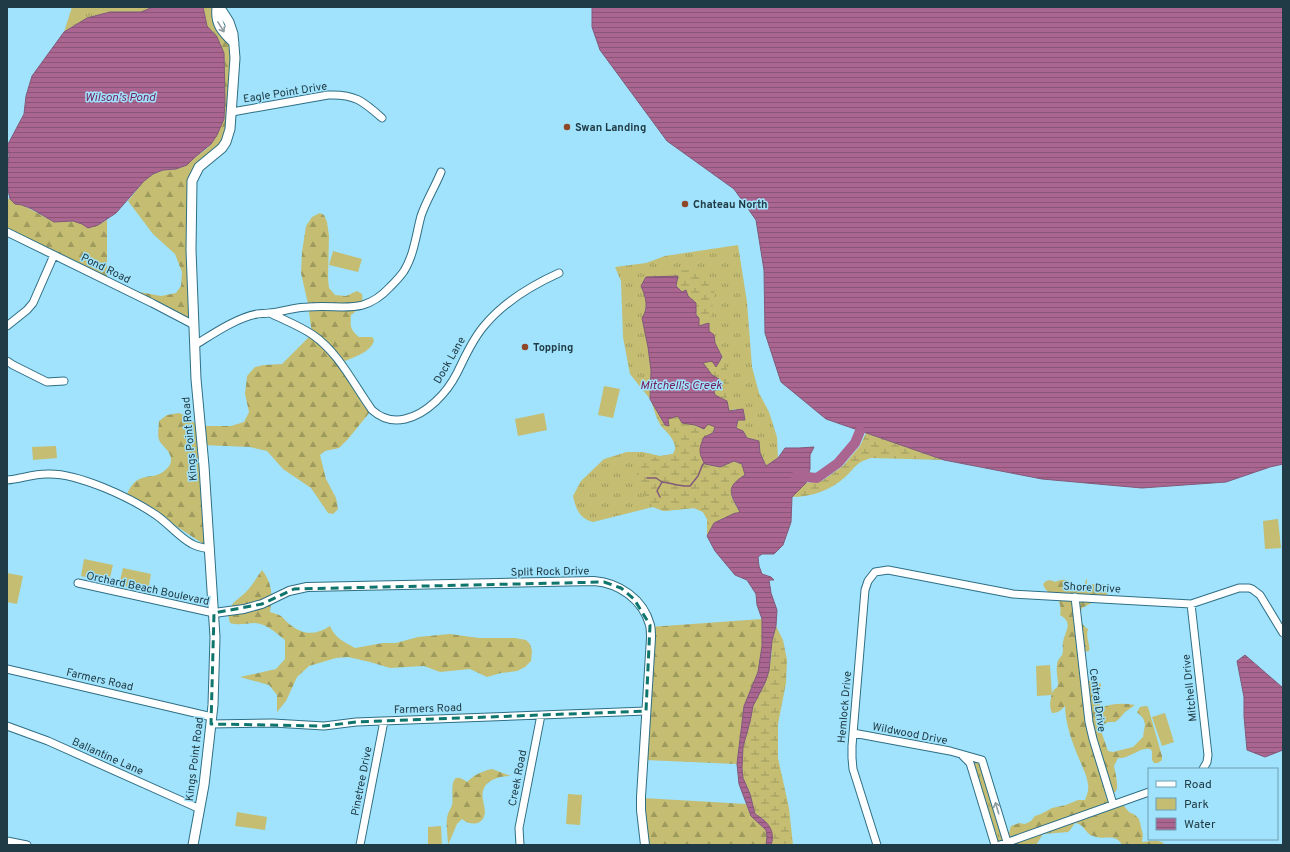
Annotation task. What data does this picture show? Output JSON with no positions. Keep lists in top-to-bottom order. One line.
{"streets":{"main road":["Kings Point Road"],"street":["Eagle Point Drive","Pond Road","Dock Lane","Split Rock Drive","Shore Drive","Orchard Beach Boulevard","Farmers Road","Mitchell Drive","Central Drive","Hemlock Drive","Wildwood Drive","Ballantine Lane","Creek Road","Pinetree Drive"]},"crossings":[["Eagle Point Drive","Kings Point Road"],["Pond Road","Kings Point Road"],["Kings Point Road","Split Rock Drive"],["Kings Point Road","Orchard Beach Boulevard"],["Kings Point Road","Farmers Road"],["Kings Point Road","Ballantine Lane"],["Split Rock Drive","Orchard Beach Boulevard"],["Split Rock Drive","Farmers Road"],["Shore Drive","Mitchell Drive"],["Shore Drive","Central Drive"],["Shore Drive","Hemlock Drive"],["Farmers Road","Creek Road"],["Farmers Road","Pinetree Drive"],["Hemlock Drive","Wildwood Drive"]],"water":["Wilson's Pond","Mitchell's Creek"],"places":["Swan Landing","Chateau North","Topping"],"legend":["Road","Park","Water"]}
